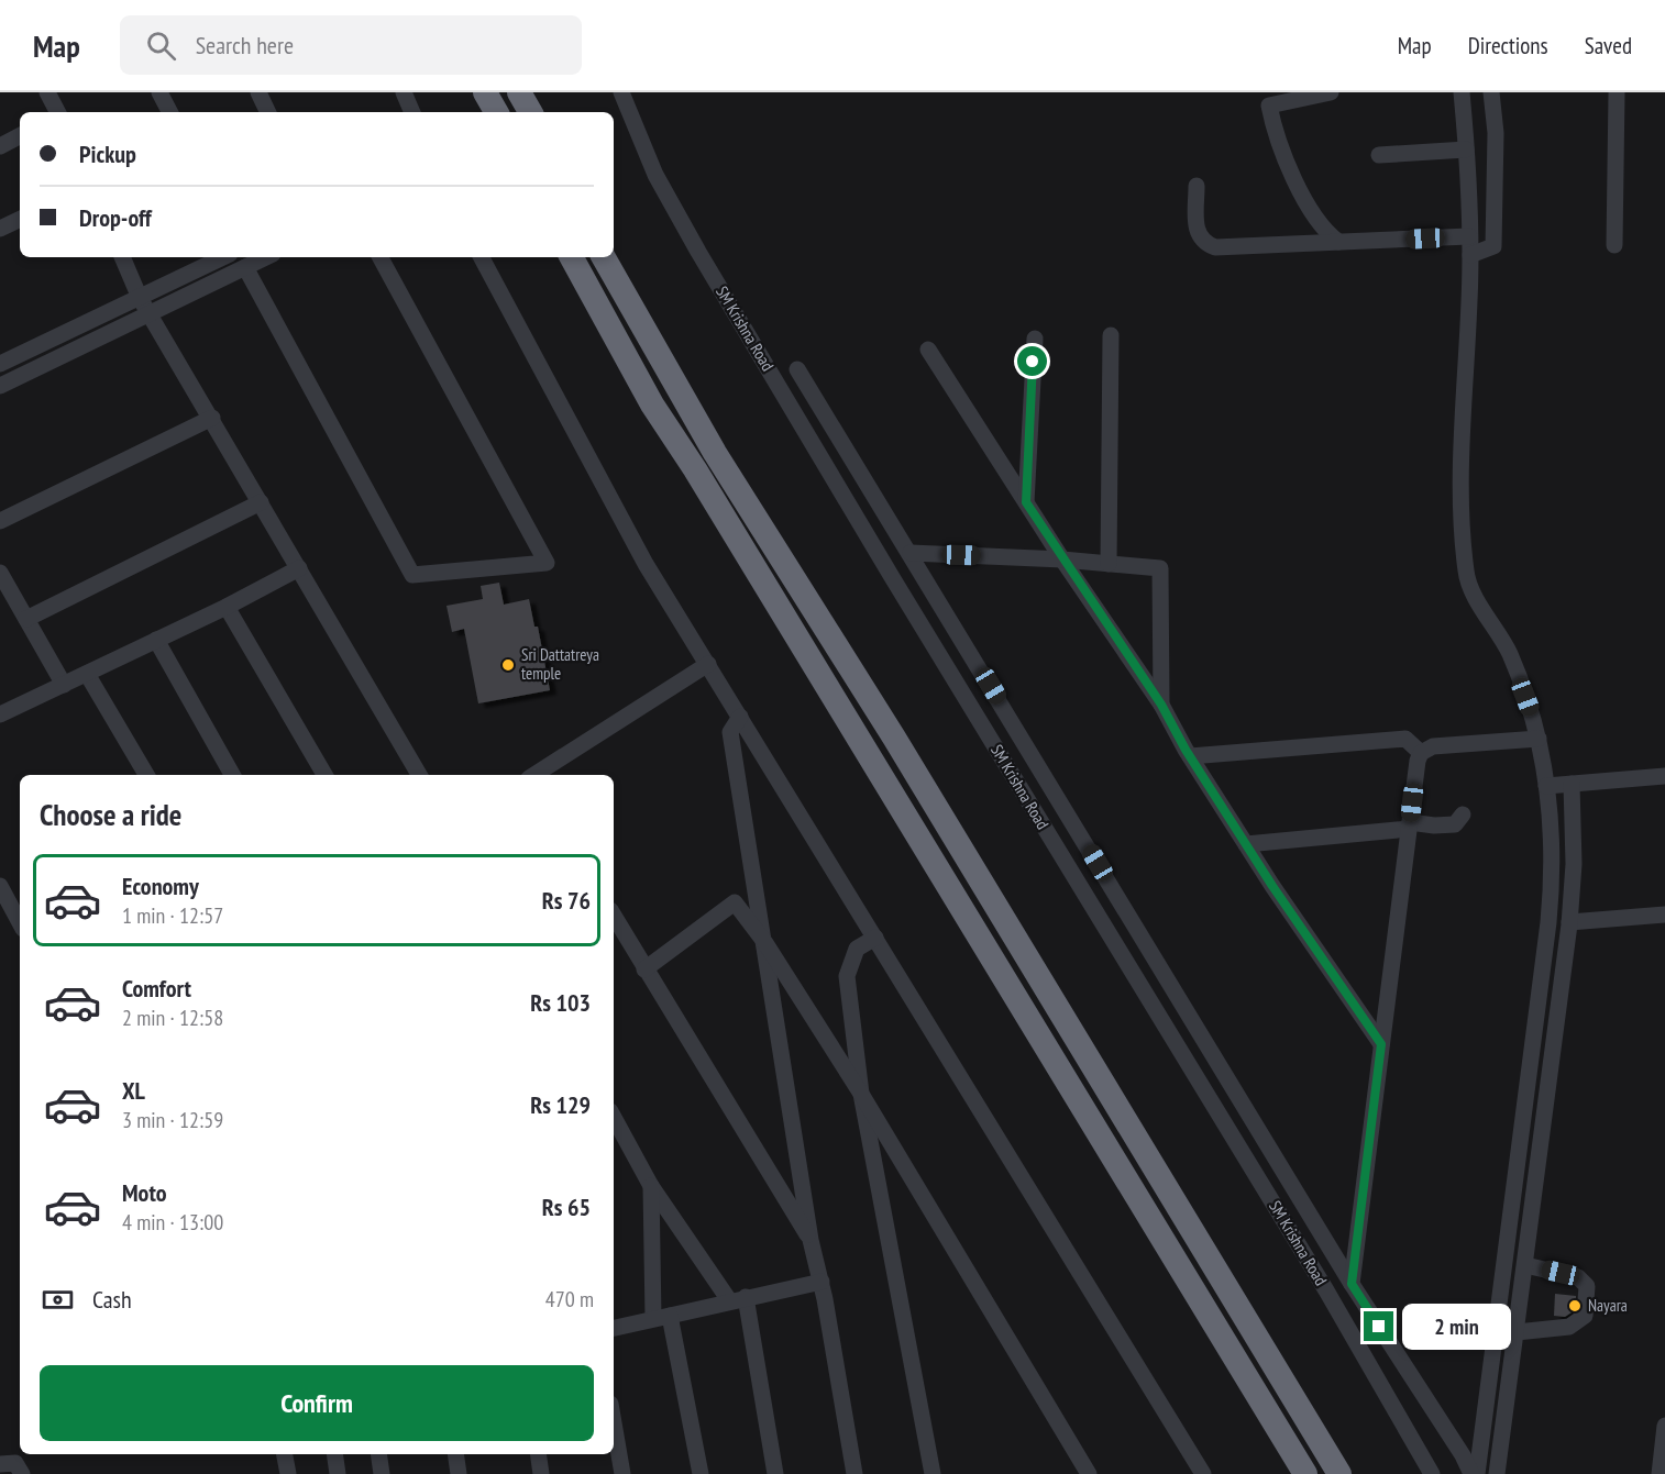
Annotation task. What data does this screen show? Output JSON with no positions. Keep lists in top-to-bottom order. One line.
{"streets":{"street":["SM Krishna Road"]},"places":["Sri Dattatreya temple","Nayara"],"page":{"header":"Map","search":"Search here","nav":["Map","Directions","Saved"],"banner":["Pickup","Drop-off"],"heading":"Choose a ride","list":[{"name":"Economy","note":"1 min · 12:57","value":"Rs 76"},{"name":"Comfort","note":"2 min · 12:58","value":"Rs 103"},{"name":"XL","note":"3 min · 12:59","value":"Rs 129"},{"name":"Moto","note":"4 min · 13:00","value":"Rs 65"}],"pay":["Cash","470 m"],"bubble":"2 min","buttons":"Confirm"}}
